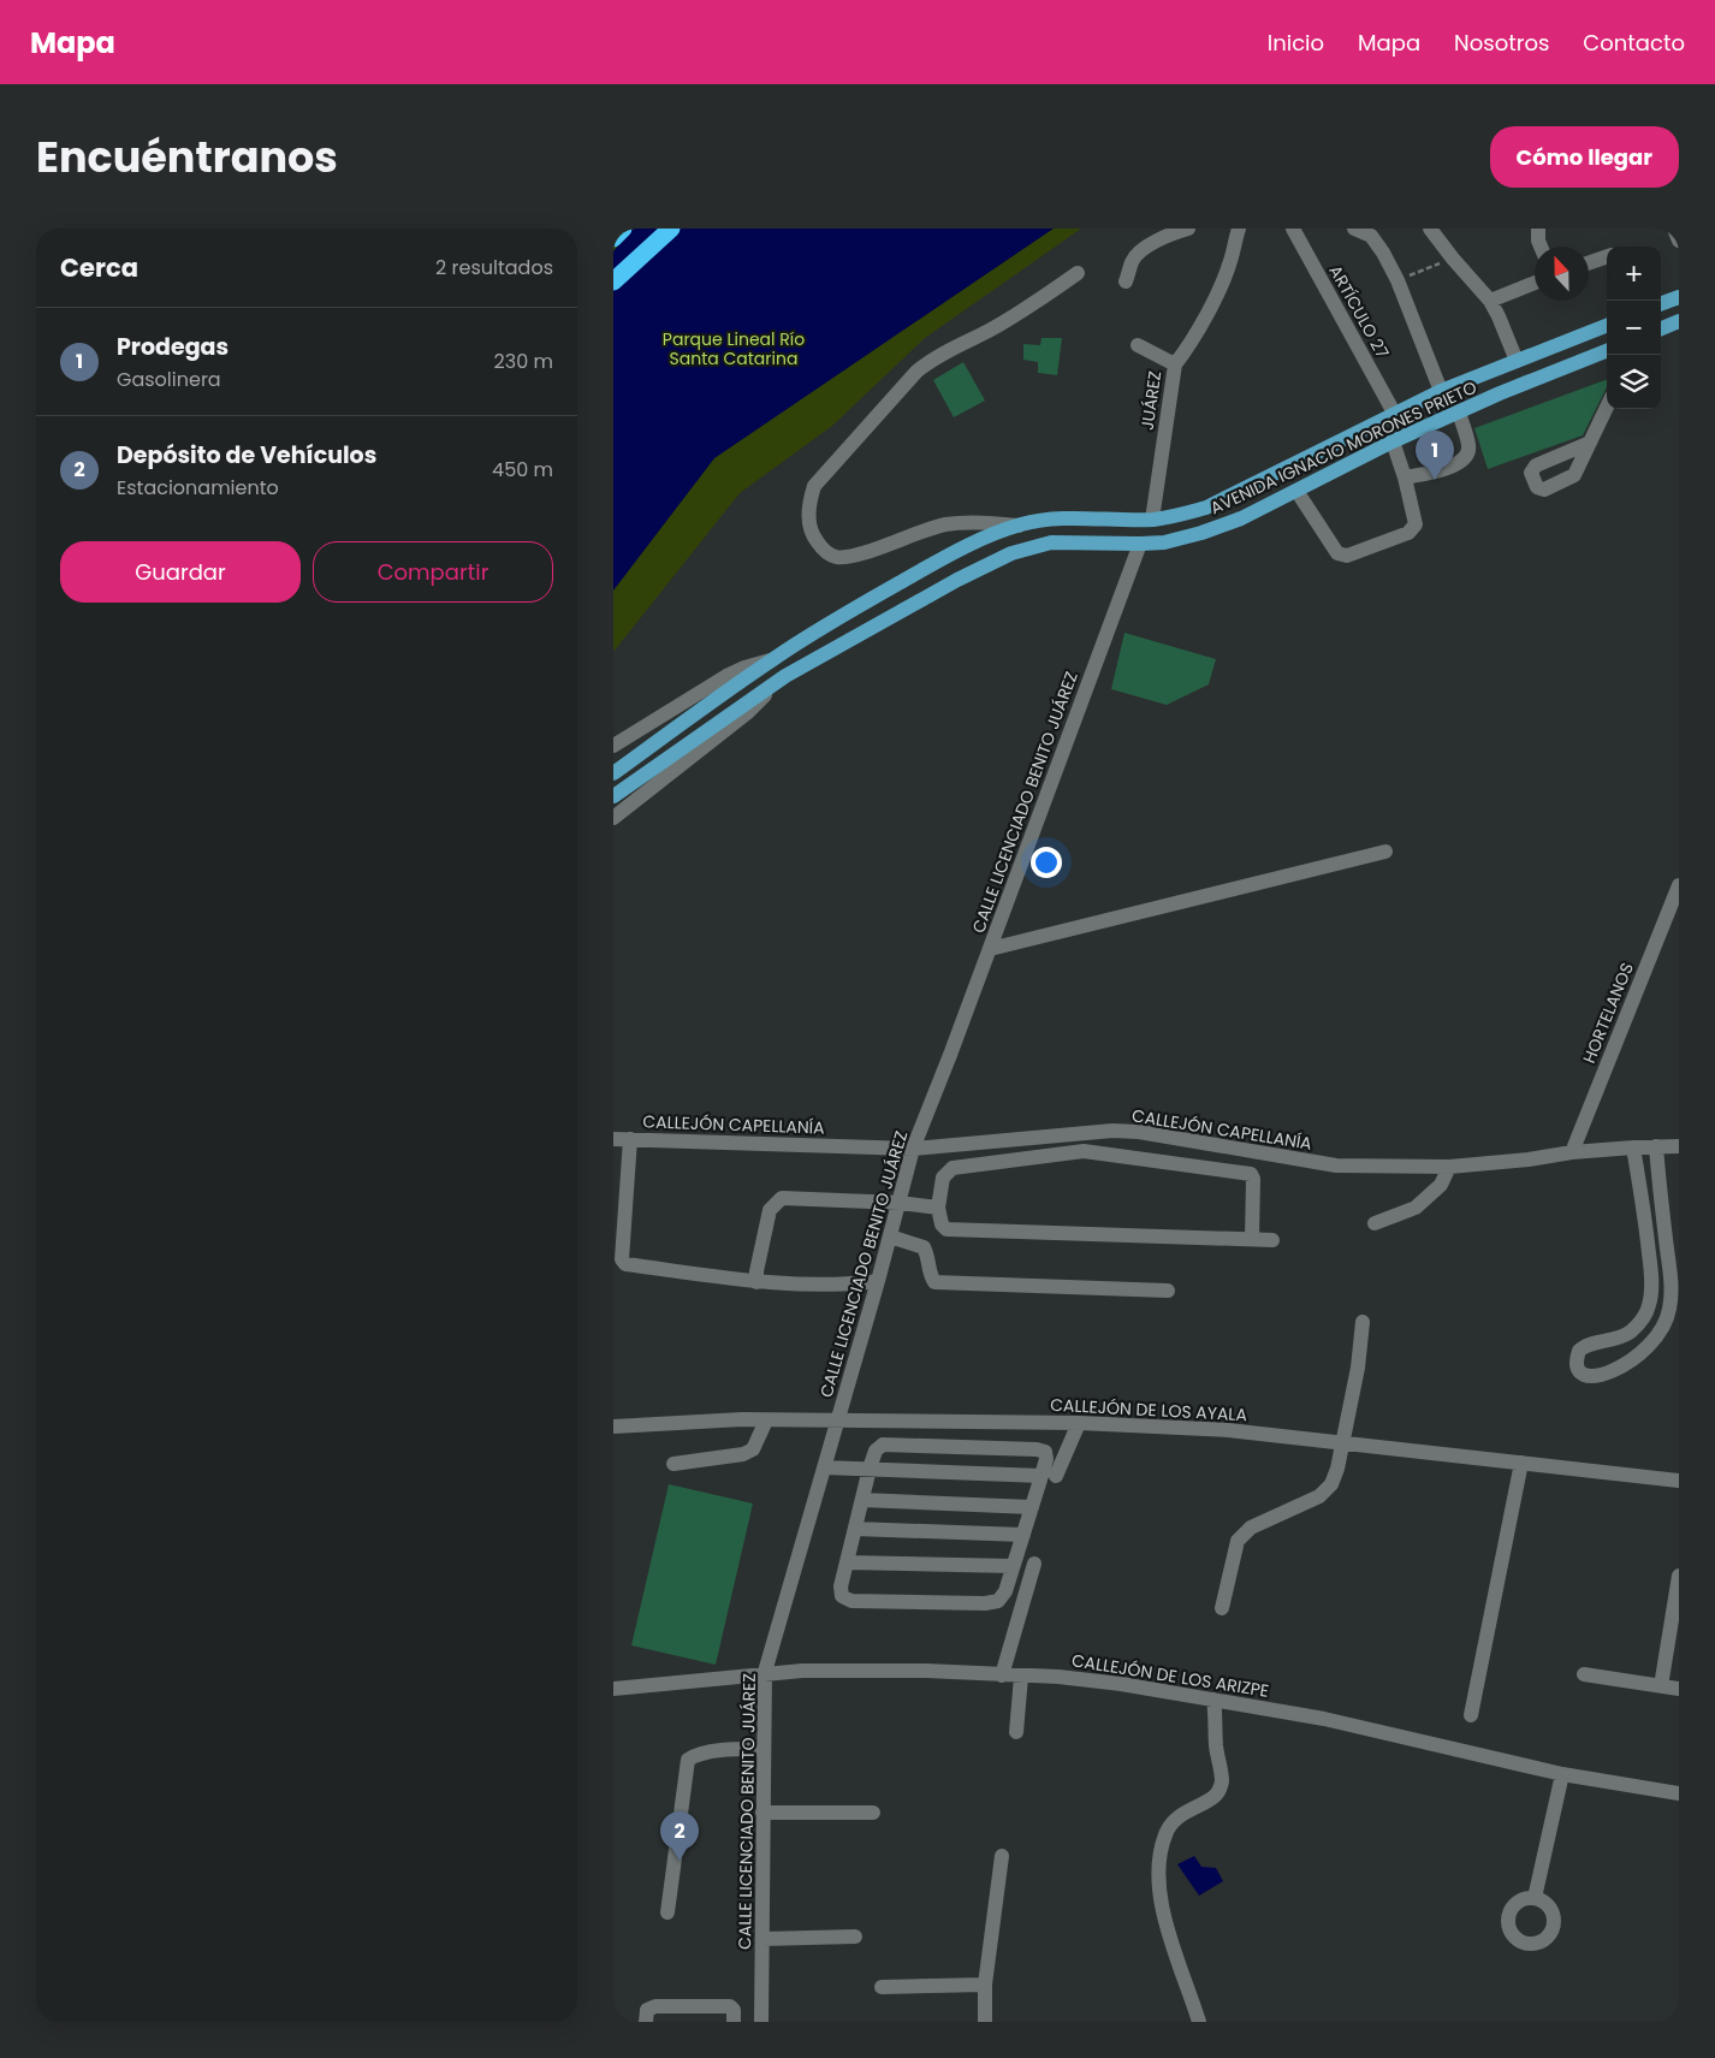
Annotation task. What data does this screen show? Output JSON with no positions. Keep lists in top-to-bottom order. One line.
{"streets":{"main road":["AVENIDA IGNACIO MORONES PRIETO"],"street":["ARTÍCULO 27","JUÁREZ","CALLE LICENCIADO BENITO JUÁREZ","HORTELANOS","CALLEJÓN CAPELLANÍA","CALLEJÓN DE LOS AYALA","CALLEJÓN DE LOS ARIZPE"]},"crossings":[["ARTÍCULO 27","AVENIDA IGNACIO MORONES PRIETO"],["JUÁREZ","AVENIDA IGNACIO MORONES PRIETO"],["AVENIDA IGNACIO MORONES PRIETO","CALLE LICENCIADO BENITO JUÁREZ"],["CALLE LICENCIADO BENITO JUÁREZ","CALLEJÓN CAPELLANÍA"],["CALLE LICENCIADO BENITO JUÁREZ","CALLEJÓN DE LOS AYALA"],["CALLE LICENCIADO BENITO JUÁREZ","CALLEJÓN DE LOS ARIZPE"],["HORTELANOS","CALLEJÓN CAPELLANÍA"]],"parks":["Parque Lineal Río Santa Catarina"],"north":"top","page":{"header":"Mapa","nav":["Inicio","Mapa","Nosotros","Contacto"],"title":"Encuéntranos","buttons":["Cómo llegar",["Guardar","Compartir"]],"heading":["Cerca","2 resultados"],"map_buttons":["+","−"],"list":[{"mark":"1","name":"Prodegas","note":"Gasolinera","value":"230 m"},{"mark":"2","name":"Depósito de Vehículos","note":"Estacionamiento","value":"450 m"}],"pins":["1","2"]}}
